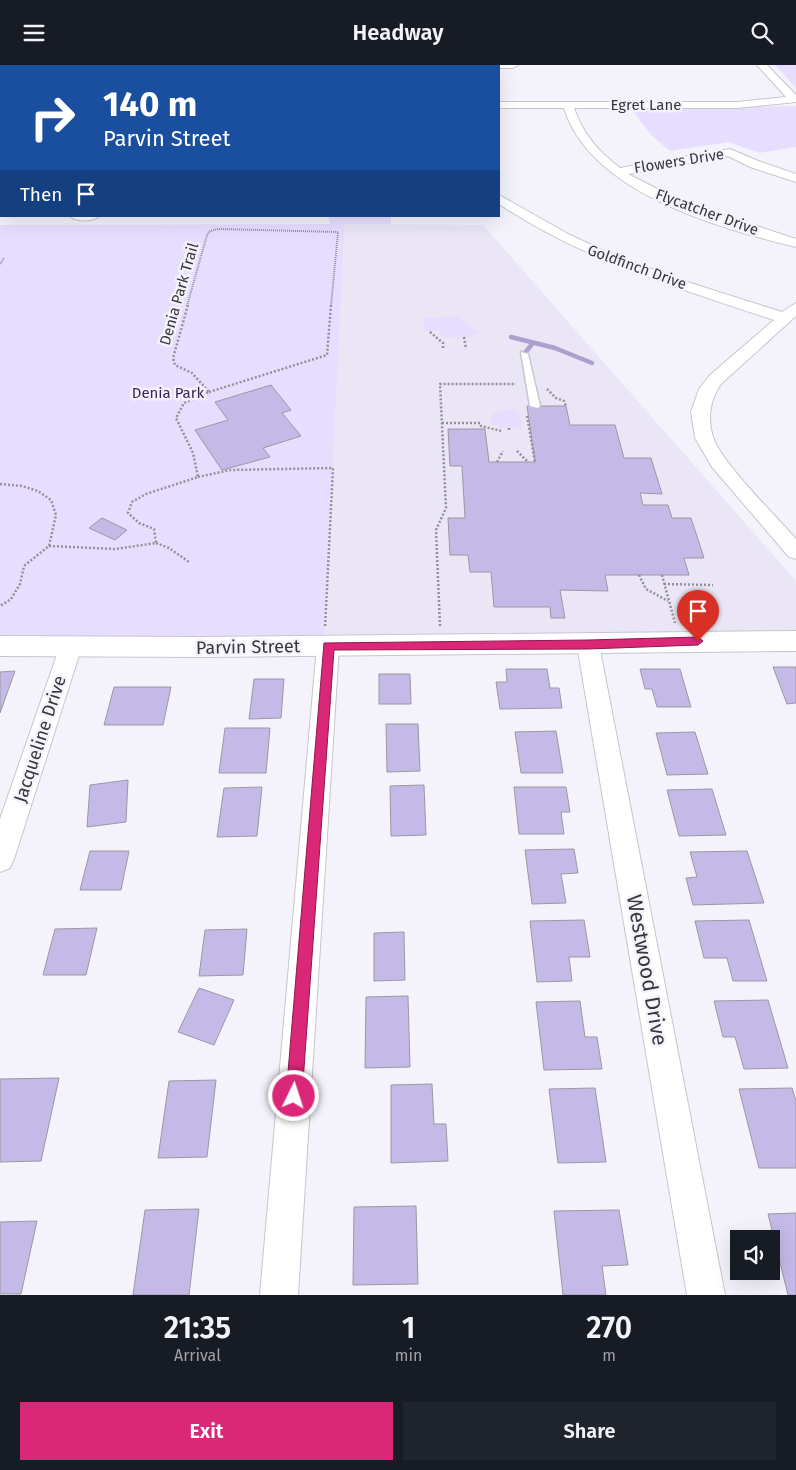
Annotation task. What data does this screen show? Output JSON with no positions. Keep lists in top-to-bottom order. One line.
{"streets":{"street":["Egret Lane","Flowers Drive","Flycatcher Drive","Goldfinch Drive","Parvin Street","Jacqueline Drive","Westwood Drive"],"path":["Denia Park Trail"]},"crossings":[["Egret Lane","Flycatcher Drive"],["Flowers Drive","Flycatcher Drive"],["Parvin Street","Jacqueline Drive"],["Parvin Street","Westwood Drive"]],"parks":["Denia Park"],"page":{"header":"Headway","turn":["140 m","Parvin Street"],"then":"Then","eta":["21:35","Arrival","1","min","270","m"],"buttons":["Exit","Share"]}}
